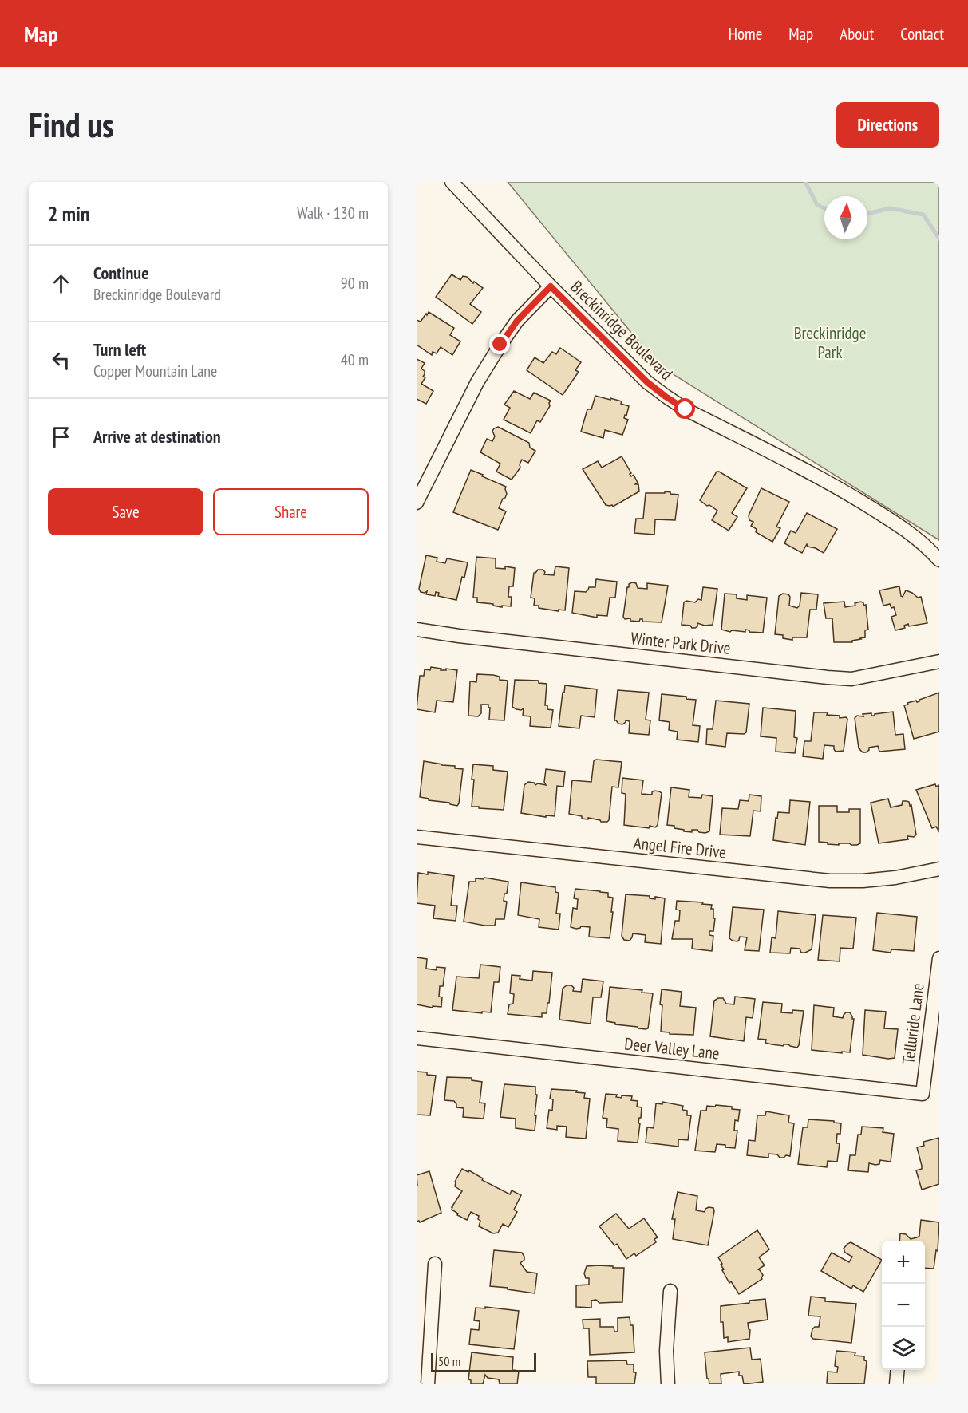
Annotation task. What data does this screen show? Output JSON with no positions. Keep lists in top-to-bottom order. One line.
{"streets":{"street":["Breckinridge Boulevard","Winter Park Drive","Angel Fire Drive","Telluride Lane","Deer Valley Lane"]},"crossings":[["Telluride Lane","Deer Valley Lane"]],"parks":["Breckinridge Park"],"scale_bar":"50 m","north":"top","page":{"header":"Map","nav":["Home","Map","About","Contact"],"buttons":["Directions",["Save","Share"]],"title":"Find us","heading":["2 min","Walk · 130 m"],"list":[["Continue","Breckinridge Boulevard","90 m"],["Turn left","Copper Mountain Lane","40 m"],"Arrive at destination"],"map_buttons":["+","−"],"scale":"50 m"}}
